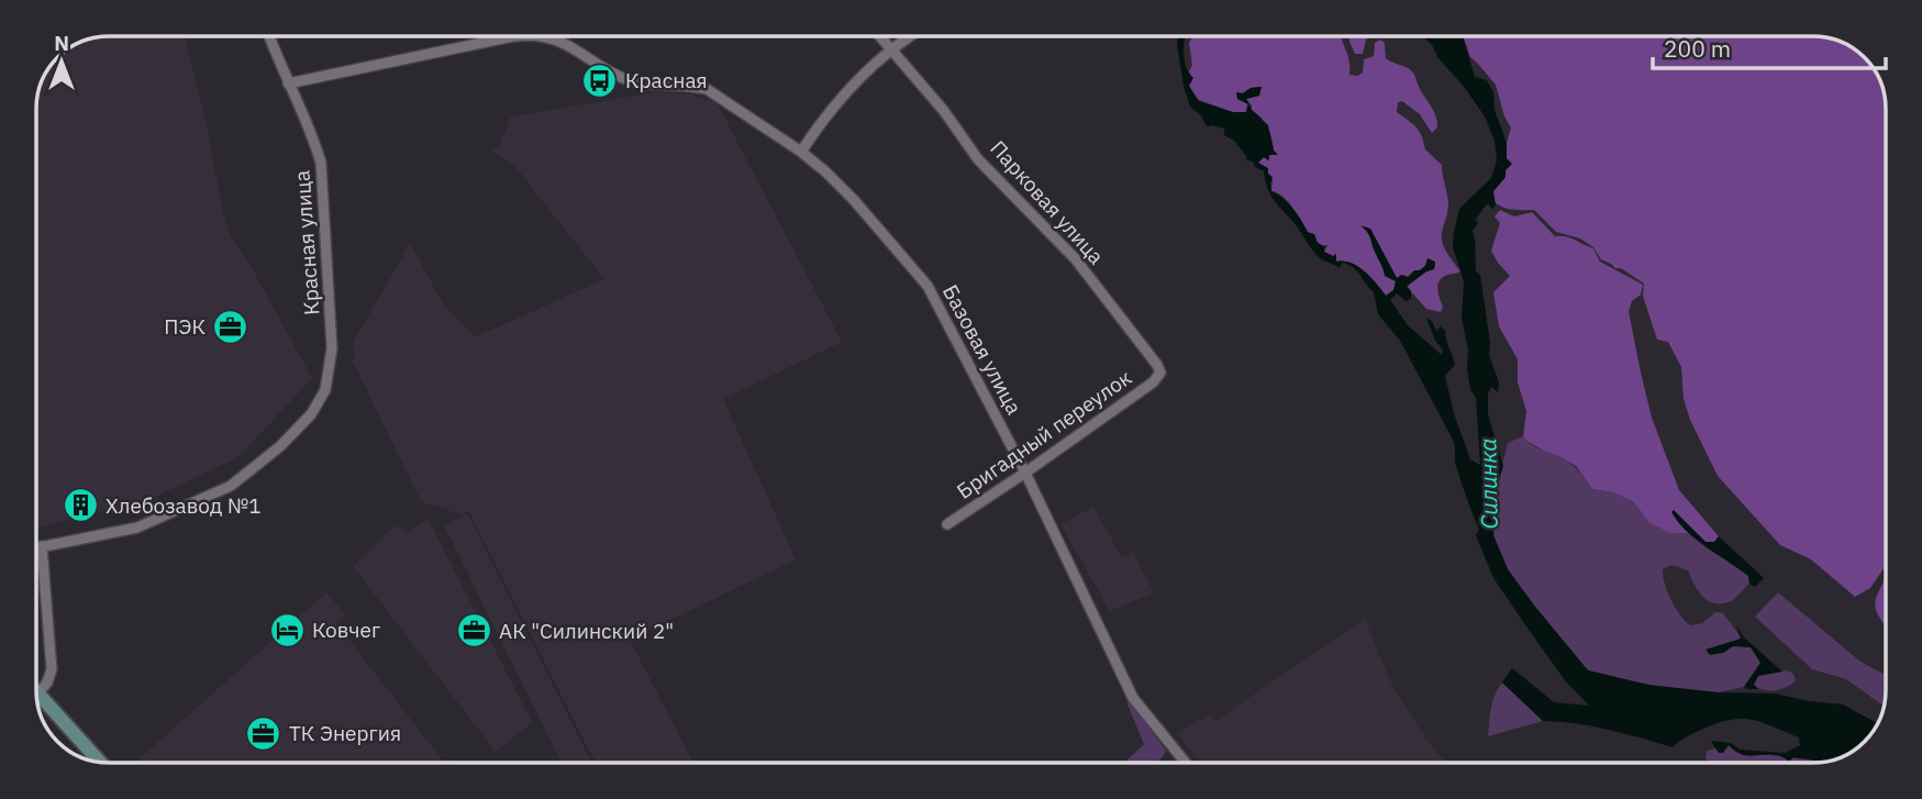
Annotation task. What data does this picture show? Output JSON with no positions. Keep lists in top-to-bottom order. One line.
{"streets":{"street":["Парковая улица","Красная улица","Базовая улица","Бригадный переулок"]},"crossings":[["Парковая улица","Бригадный переулок"],["Базовая улица","Бригадный переулок"]],"water":["Силинка"],"places":{"bus stop":["Красная"],"office":["ПЭК","АК \"Силинский 2\"","ТК Энергия"],"building":["Хлебозавод №1"],"hotel":["Ковчег"]},"scale_bar":"200 m","north":"top"}
